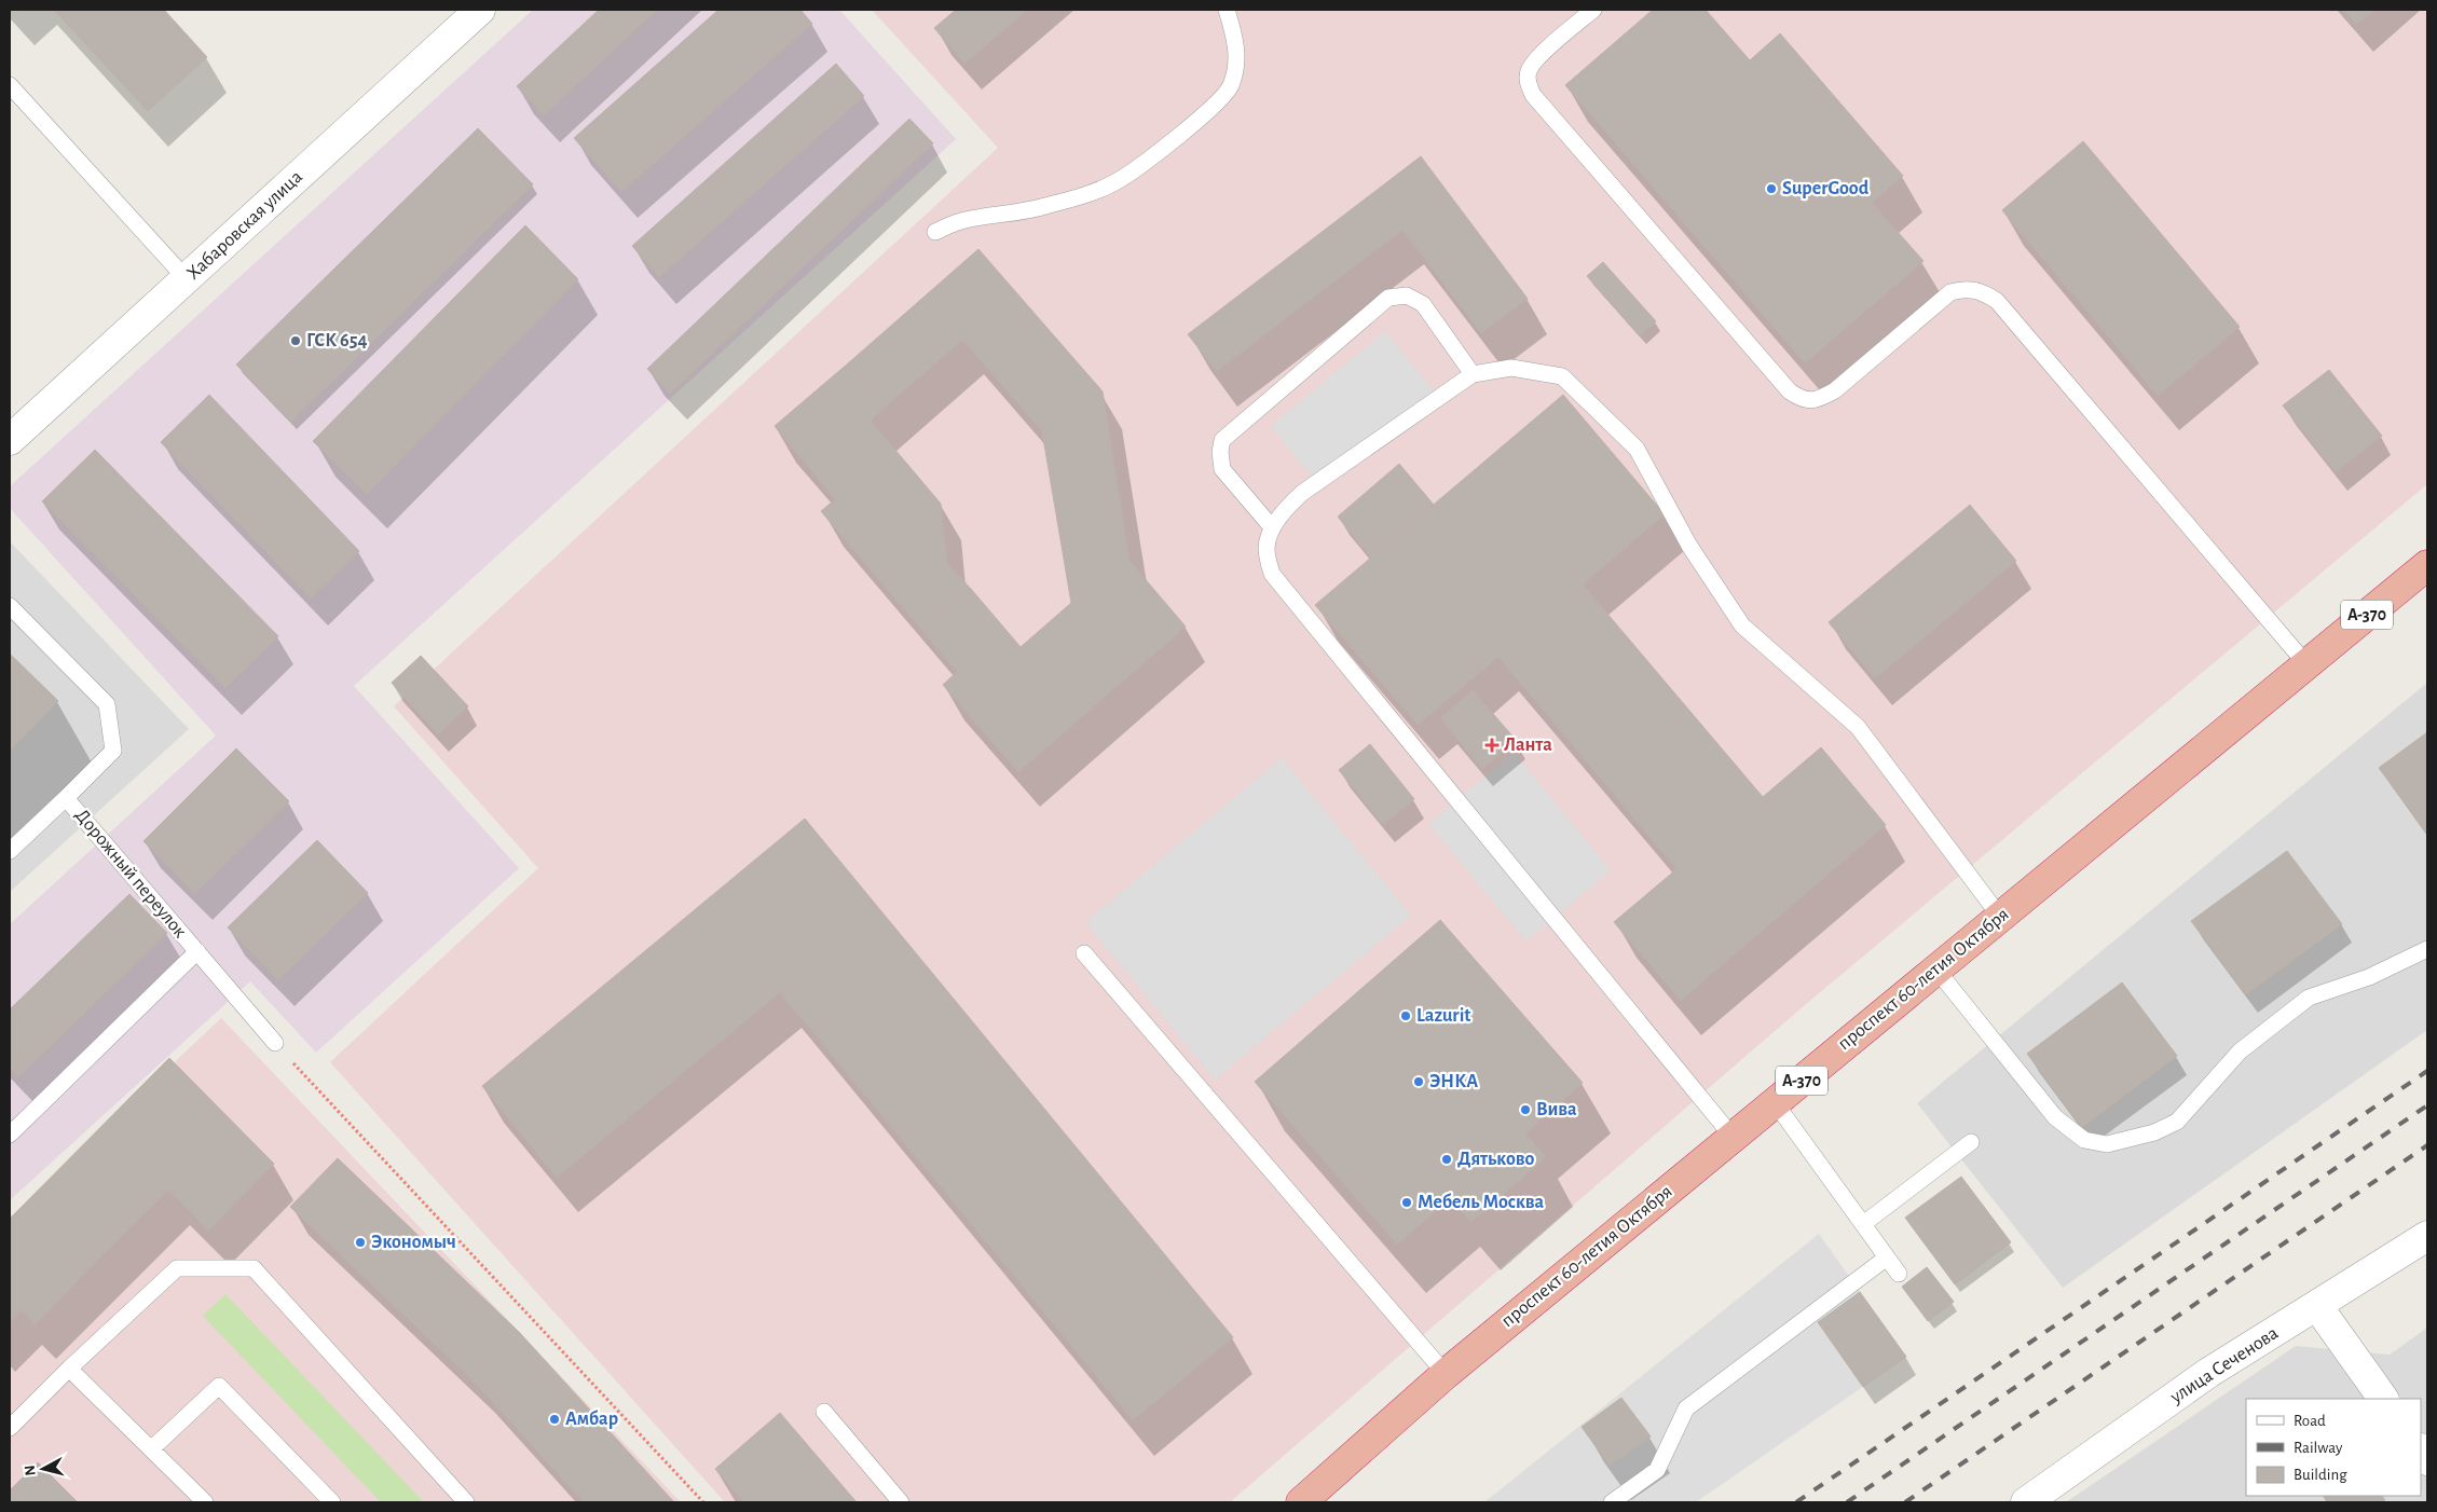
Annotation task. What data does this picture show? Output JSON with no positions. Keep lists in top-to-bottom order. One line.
{"streets":{"highway":["А-370","проспект 60-летия Октября"],"street":["Хабаровская улица","улица Сеченова"],"lane":["Дорожный переулок"]},"places":{"other":["SuperGood","ГСК 654","Lazurit","ЭНКА","Вива","Дятьково","Мебель Москва","Экономыч","Амбар"],"health":["Ланта"]},"legend":["Road","Railway","Building"],"north":"left"}
